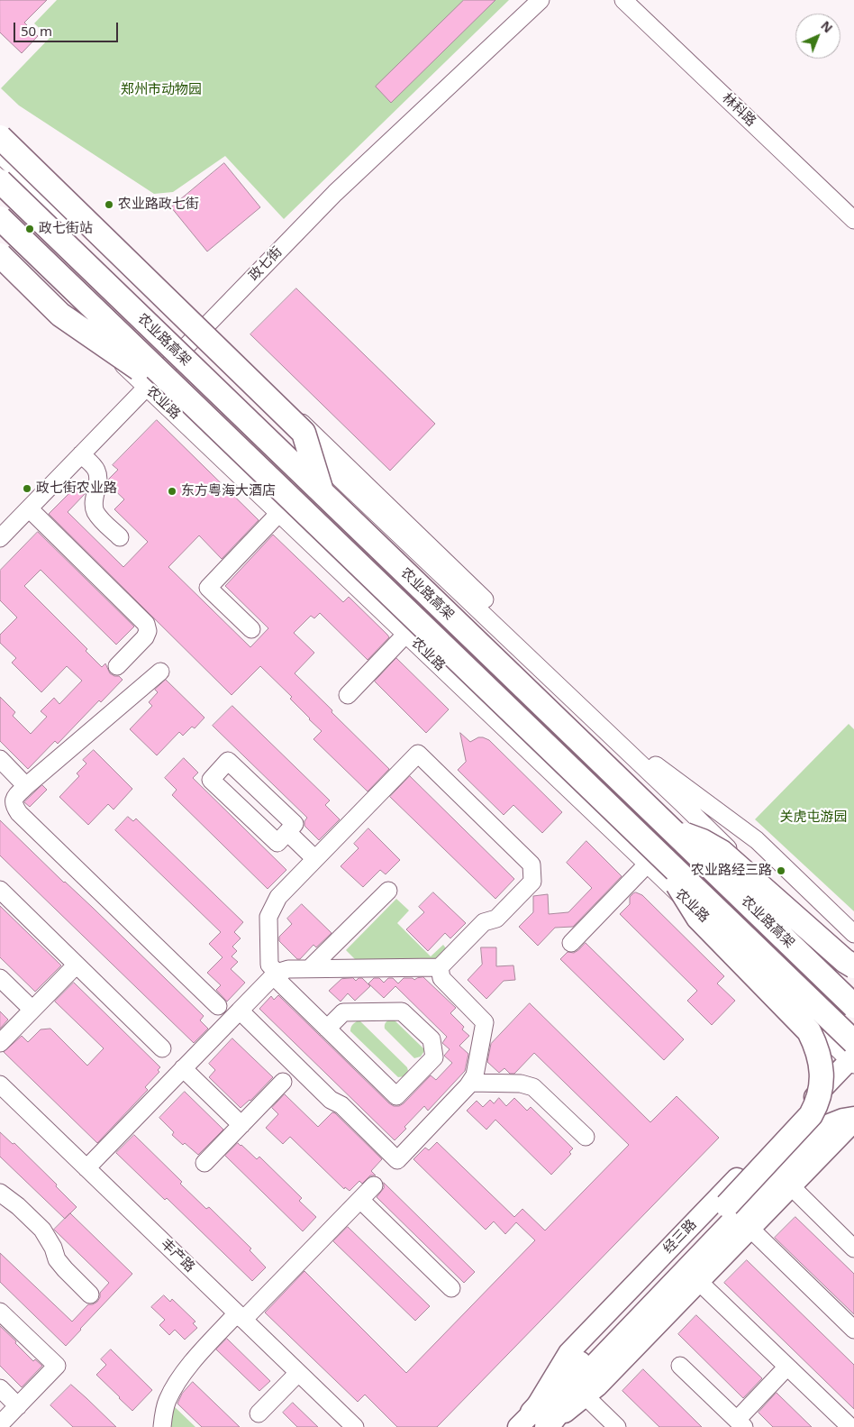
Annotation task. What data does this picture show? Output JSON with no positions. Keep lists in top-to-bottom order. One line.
{"streets":{"highway":["农业路高架"],"main road":["经三路"],"street":["林科路","政七街","农业路","丰产路"]},"crossings":[["政七街","农业路"],["农业路高架","农业路"],["农业路高架","经三路"]],"parks":["郑州市动物园","关虎屯游园"],"places":["农业路政七街","政七街站","政七街农业路","东方粤海大酒店","农业路经三路"],"scale_bar":"50 m","north":"top right"}
